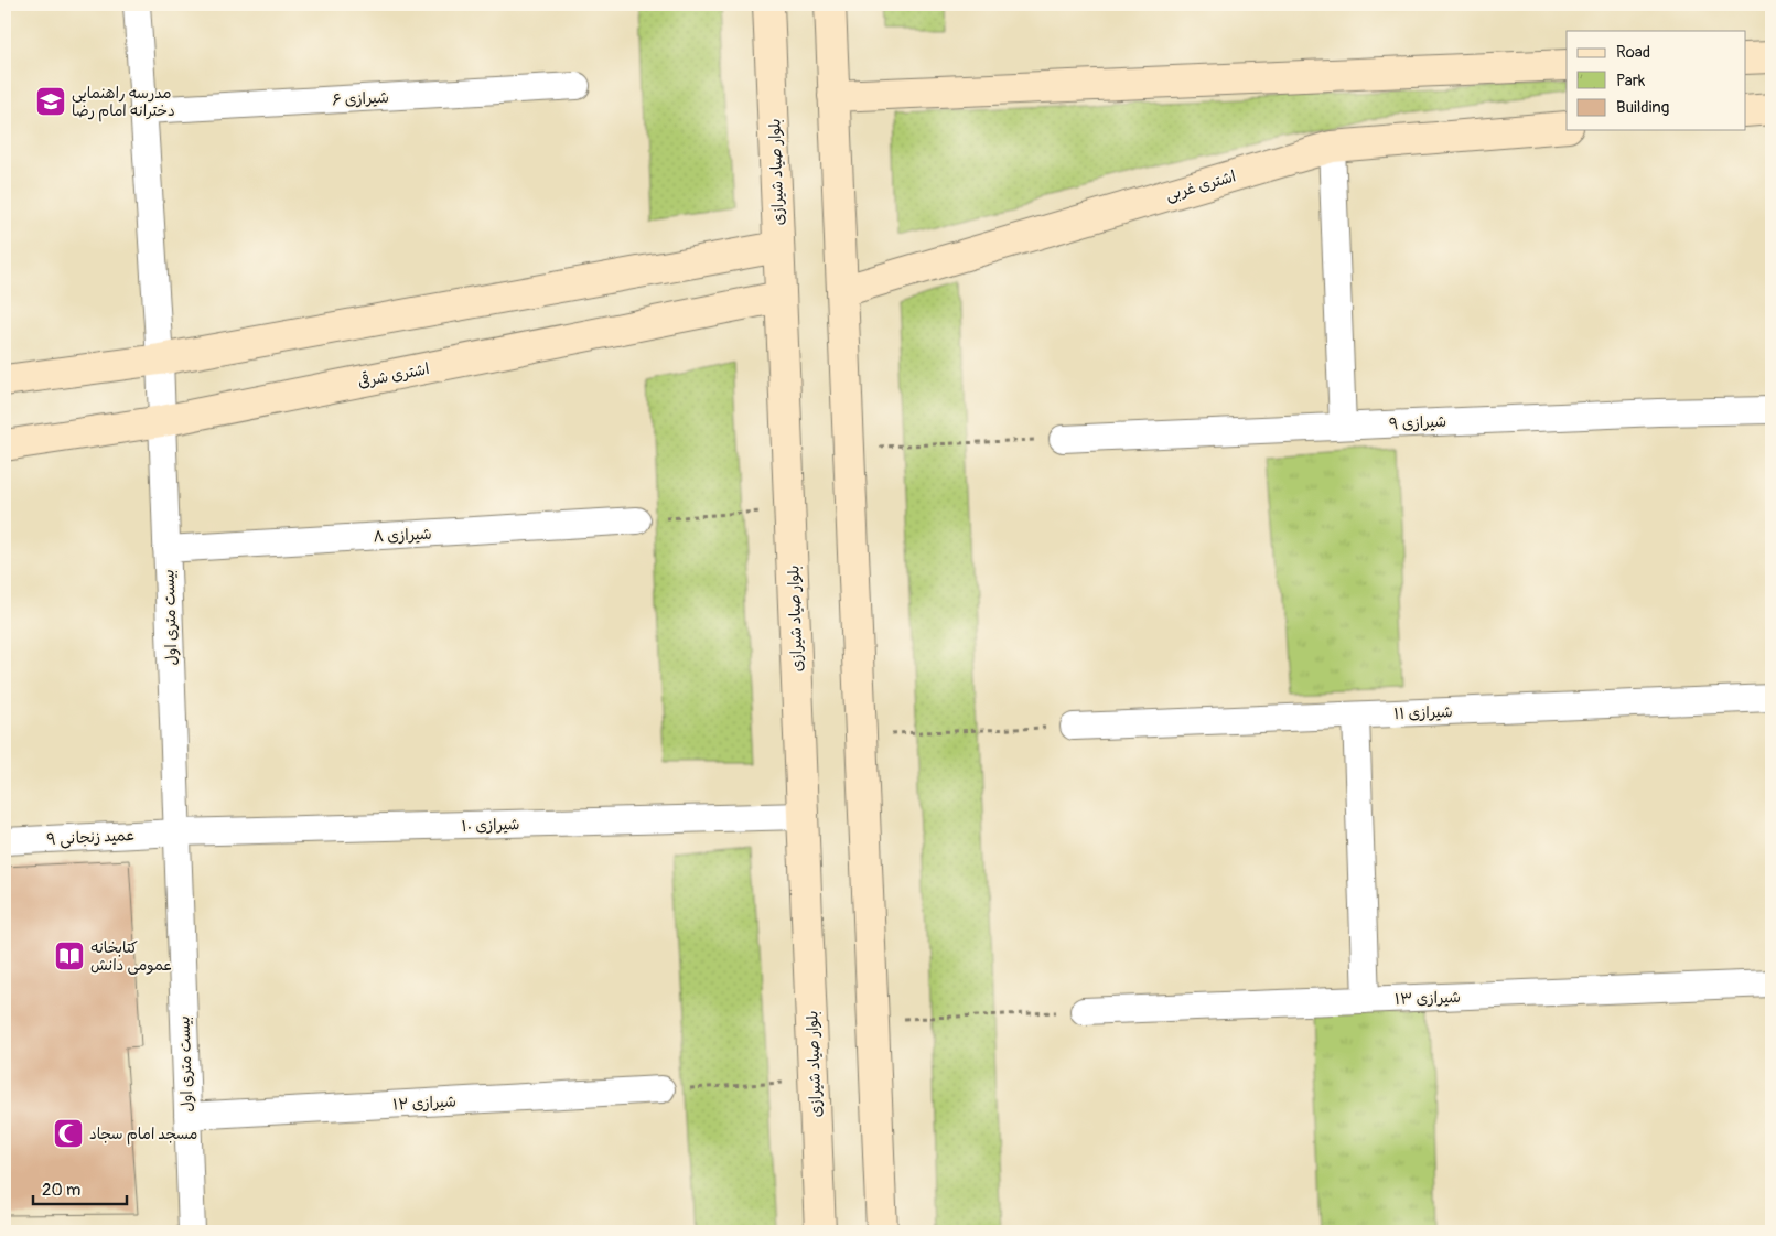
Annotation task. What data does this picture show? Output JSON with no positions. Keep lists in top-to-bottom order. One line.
{"streets":{"main road":["بلوار صیاد شیرازی","اشتری غربی","اشتری شرقی"],"street":["شیرازی ۶","شیرازی ۹","شیرازی ۸","بیست متری اول","شیرازی ۱۱","شیرازی ۱۰","عمید زنجانی ۹","شیرازی ۱۳","شیرازی ۱۲"]},"crossings":[["شیرازی ۶","بیست متری اول"],["بلوار صیاد شیرازی","اشتری شرقی"],["بلوار صیاد شیرازی","شیرازی ۱۰"],["اشتری شرقی","بیست متری اول"],["شیرازی ۸","بیست متری اول"],["بیست متری اول","شیرازی ۱۰"],["بیست متری اول","عمید زنجانی ۹"],["بیست متری اول","شیرازی ۱۲"],["شیرازی ۱۰","عمید زنجانی ۹"]],"places":{"school or university":["مدرسه راهنمایی دخترانه امام رضا"],"library":["کتابخانه عمومی دانش"],"mosque":["مسجد امام سجاد"]},"legend":["Road","Park","Building"],"scale_bar":"20 m"}
